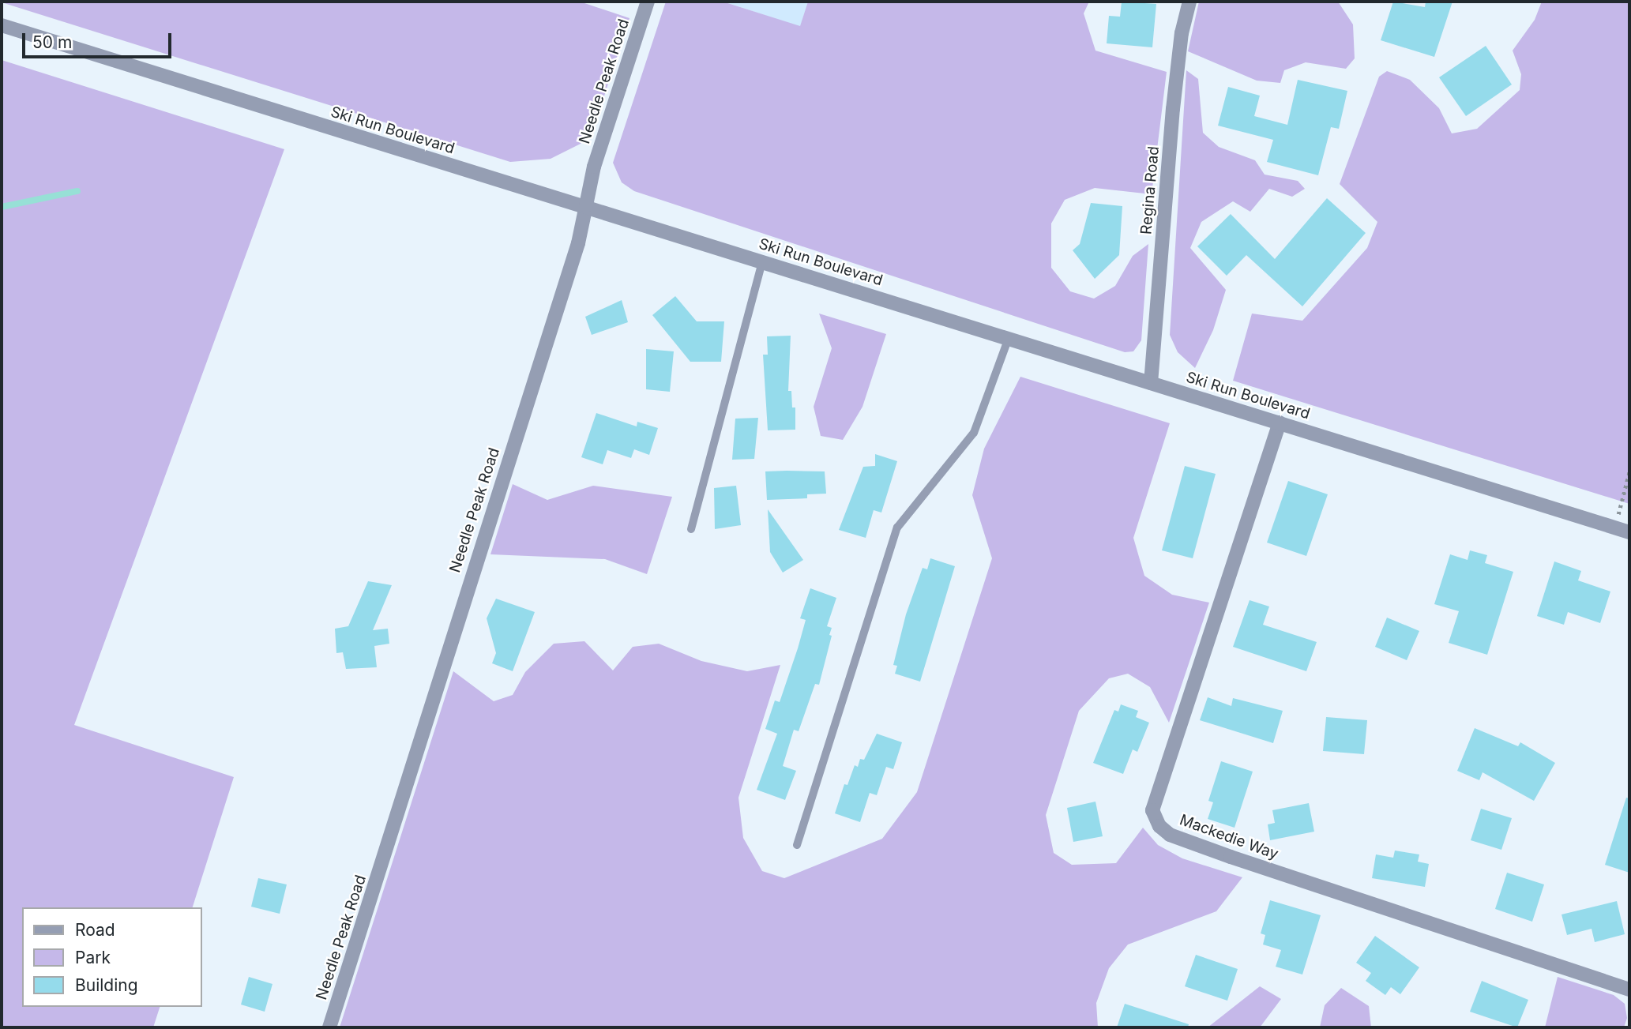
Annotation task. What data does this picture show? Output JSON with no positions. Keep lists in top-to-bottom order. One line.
{"streets":{"street":["Needle Peak Road","Ski Run Boulevard","Regina Road","Mackedie Way"]},"crossings":[["Needle Peak Road","Ski Run Boulevard"],["Ski Run Boulevard","Regina Road"],["Ski Run Boulevard","Mackedie Way"]],"legend":["Road","Park","Building"],"scale_bar":"50 m"}
